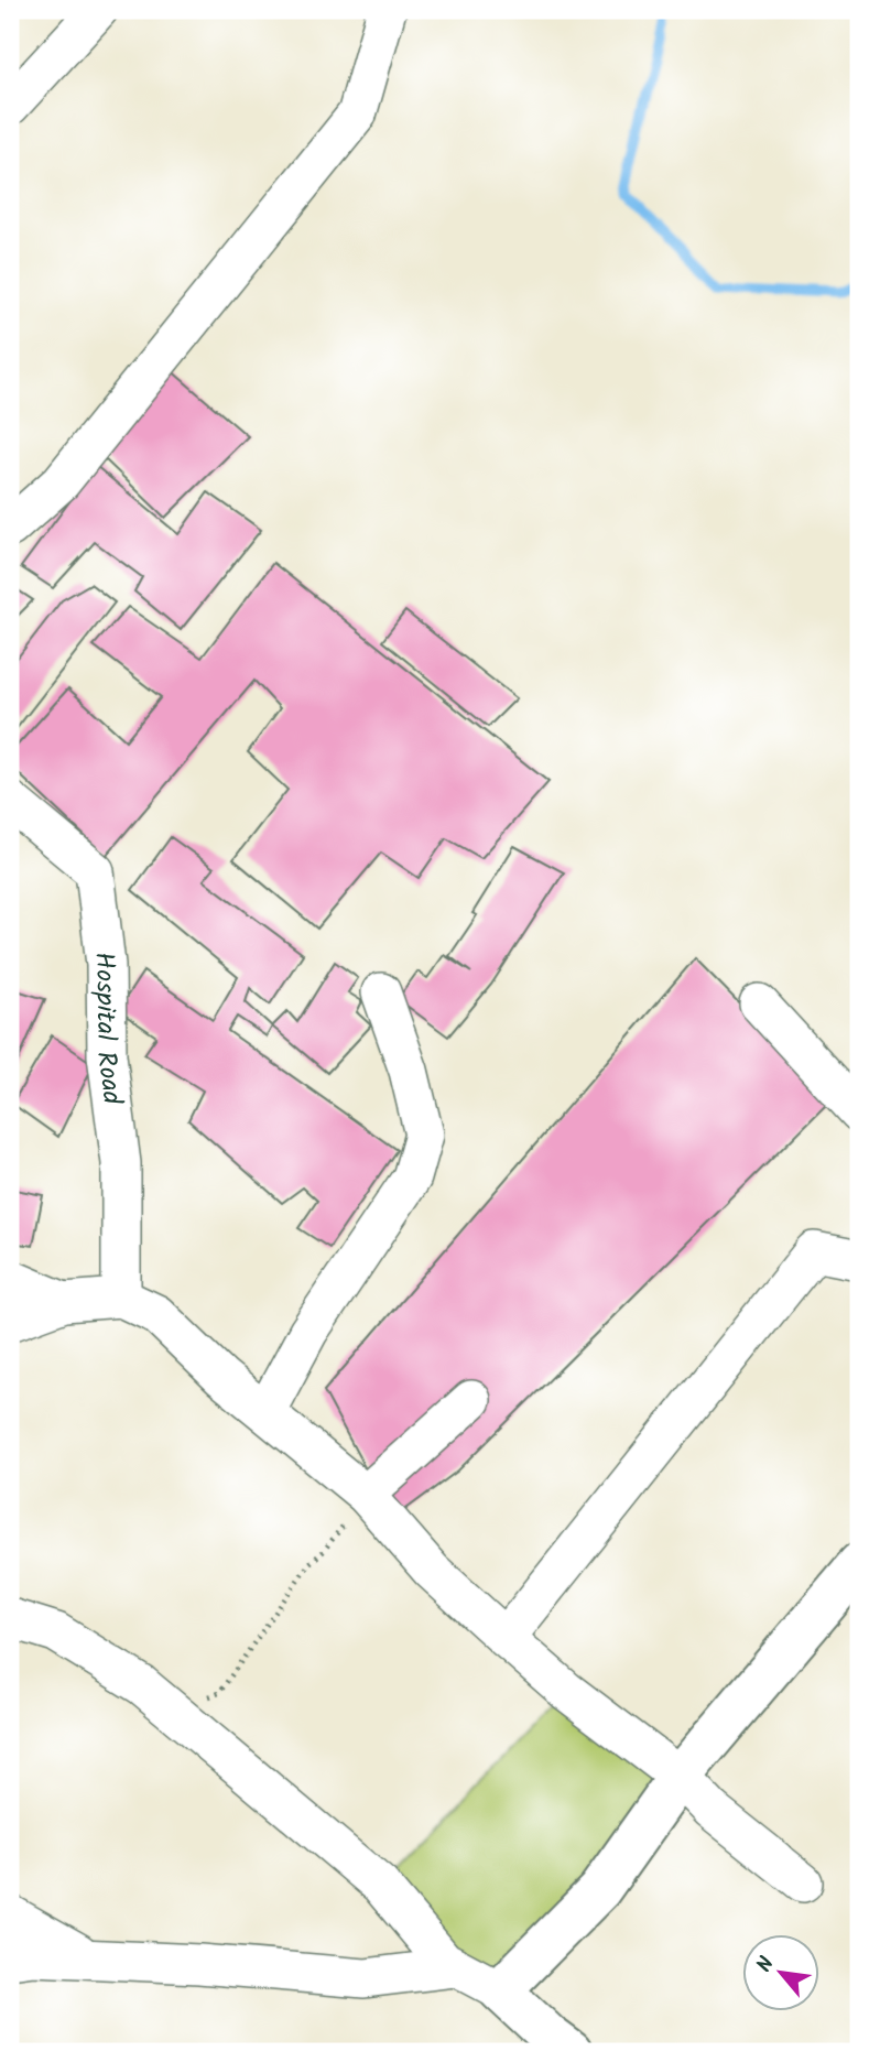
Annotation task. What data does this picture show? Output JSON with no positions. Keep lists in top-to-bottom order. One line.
{"streets":{"street":["Hospital Road"]},"north":"top left"}
